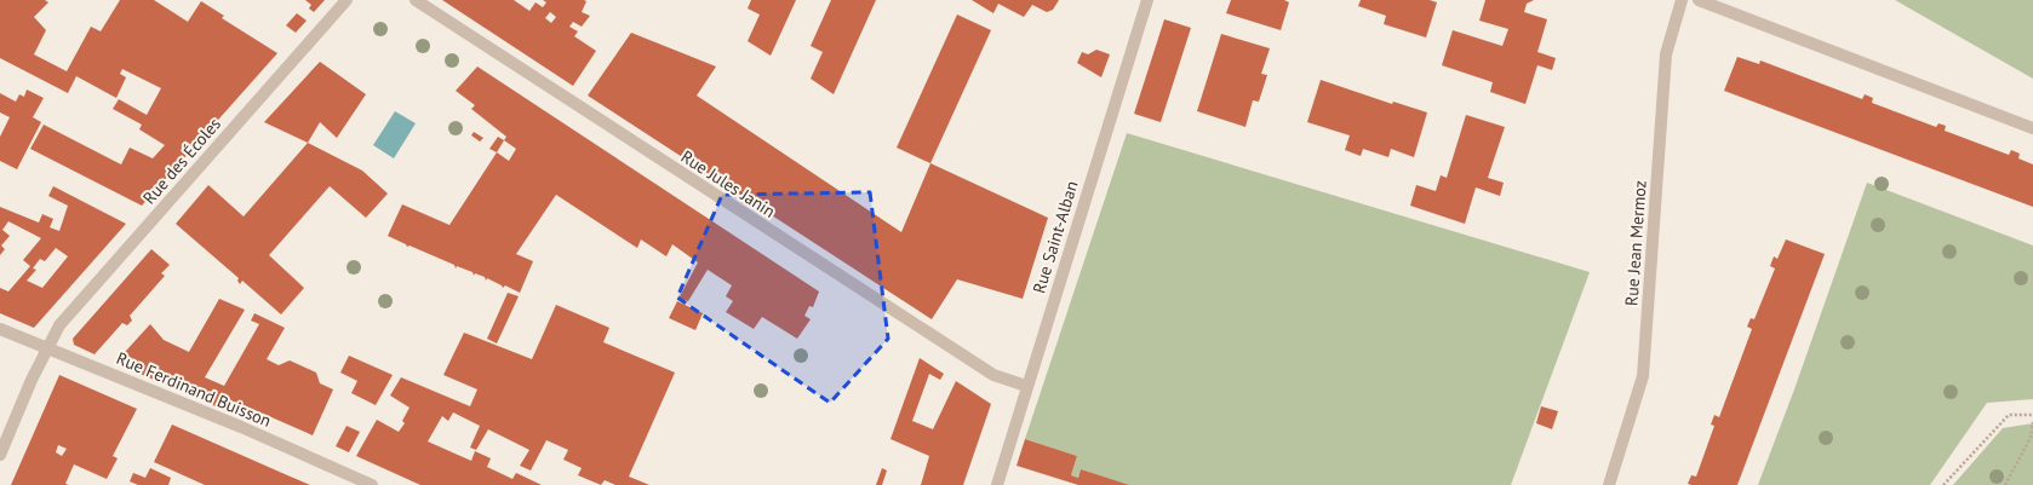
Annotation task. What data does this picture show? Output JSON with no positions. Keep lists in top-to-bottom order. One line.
{"streets":{"street":["Rue des Écoles","Rue Jules Janin","Rue Saint-Alban","Rue Jean Mermoz","Rue Ferdinand Buisson"]},"crossings":[["Rue des Écoles","Rue Ferdinand Buisson"],["Rue Jules Janin","Rue Saint-Alban"]]}
